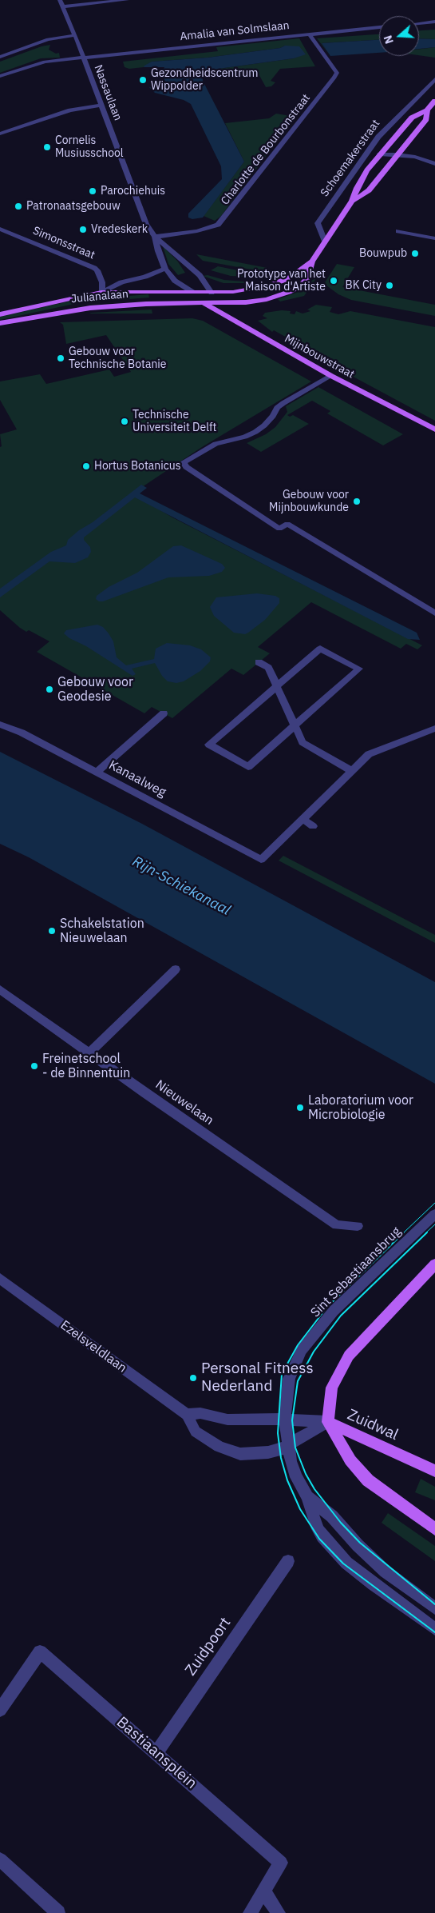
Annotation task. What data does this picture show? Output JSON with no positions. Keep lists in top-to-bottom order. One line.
{"streets":{"main road":["Schoemakerstraat","Julianalaan","Mijnbouwstraat","Zuidwal"],"street":["Amalia van Solmslaan","Nassaulaan","Charlotte de Bourbonstraat","Simonsstraat","Kanaalweg","Nieuwelaan","Sint Sebastiaansbrug","Ezelsveldlaan","Zuidpoort","Bastiaansplein"]},"crossings":[["Amalia van Solmslaan","Nassaulaan"],["Amalia van Solmslaan","Charlotte de Bourbonstraat"],["Nassaulaan","Charlotte de Bourbonstraat"],["Schoemakerstraat","Julianalaan"],["Schoemakerstraat","Mijnbouwstraat"],["Simonsstraat","Julianalaan"],["Julianalaan","Mijnbouwstraat"],["Sint Sebastiaansbrug","Ezelsveldlaan"],["Ezelsveldlaan","Zuidwal"],["Zuidpoort","Bastiaansplein"]],"water":["Rijn-Schiekanaal"],"places":["Gezondheidscentrum Wippolder","Cornelis Musiusschool","Parochiehuis","Patronaatsgebouw","Vredeskerk","Bouwpub","Prototype van het Maison d'Artiste","BK City","Gebouw voor Technische Botanie","Technische Universiteit Delft","Hortus Botanicus","Gebouw voor Mijnbouwkunde","Gebouw voor Geodesie","Schakelstation Nieuwelaan","Freinetschool - de Binnentuin","Laboratorium voor Microbiologie","Personal Fitness Nederland"],"north":"left"}
